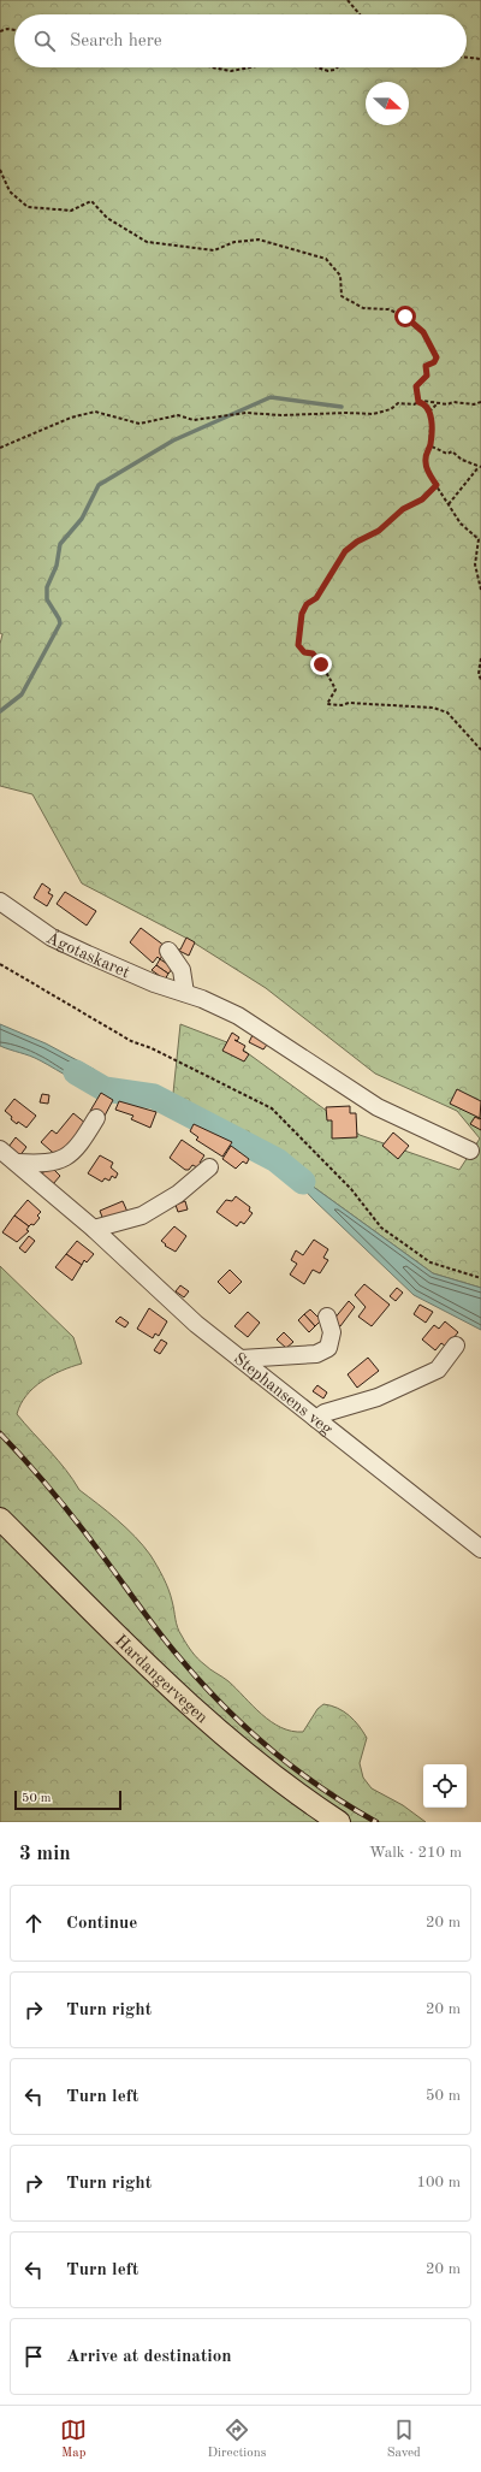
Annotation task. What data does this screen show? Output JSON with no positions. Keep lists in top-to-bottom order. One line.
{"streets":{"main road":["Hardangervegen"],"street":["Ågotaskaret","Stephansens veg"]},"scale_bar":"50 m","north":"right","page":{"search":"Search here","scale":"50 m","heading":["3 min","Walk · 210 m"],"list":[["Continue","20 m"],["Turn right","20 m"],["Turn left","50 m"],["Turn right","100 m"],["Turn left","20 m"],"Arrive at destination"],"nav":["Map","Directions","Saved"]}}
